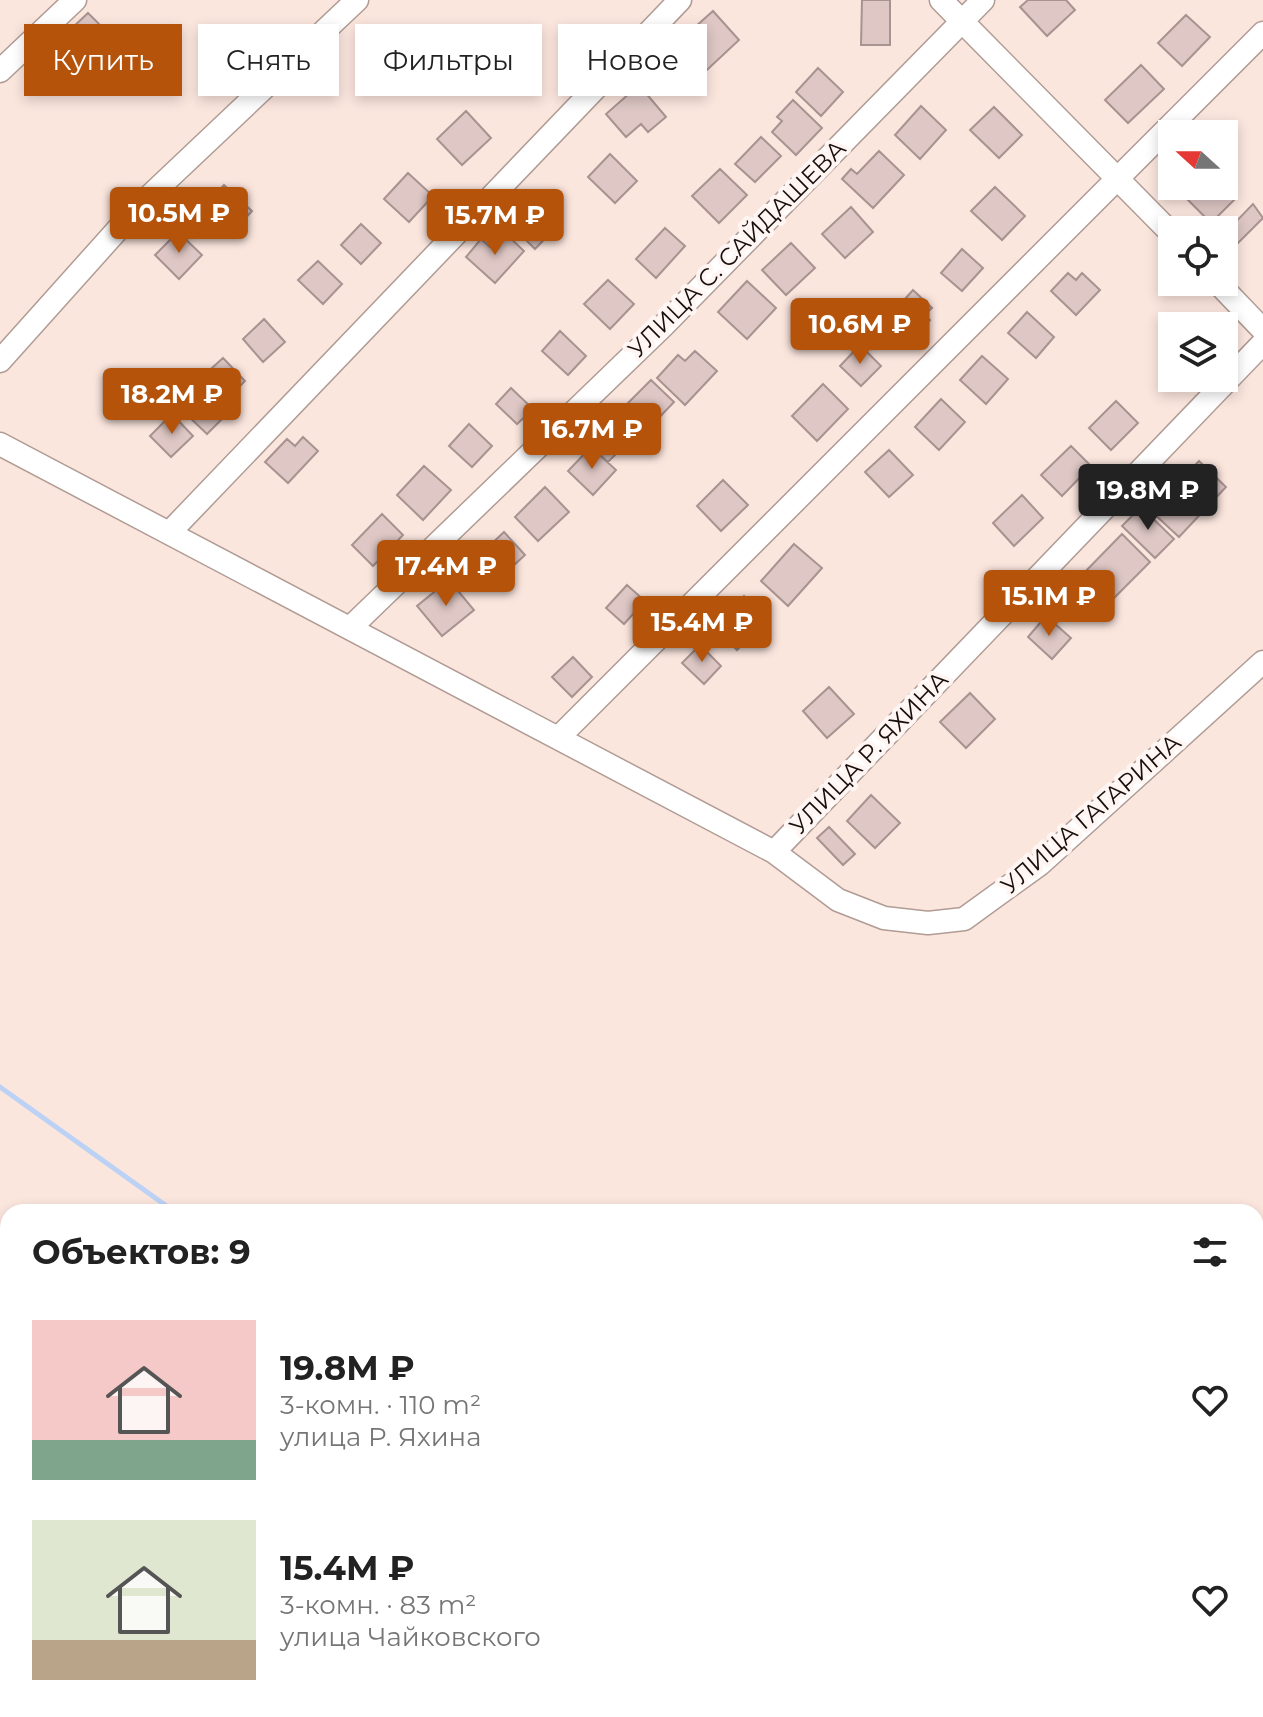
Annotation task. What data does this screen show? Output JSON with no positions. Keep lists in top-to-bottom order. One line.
{"streets":{"street":["УЛИЦА С. САЙДАШЕВА","УЛИЦА Р. ЯХИНА","УЛИЦА ГАГАРИНА"]},"crossings":[["УЛИЦА С. САЙДАШЕВА","УЛИЦА ГАГАРИНА"],["УЛИЦА Р. ЯХИНА","УЛИЦА ГАГАРИНА"]],"north":"left","page":{"chip":["Купить","Снять","Фильтры","Новое"],"price":["10.5M ₽","15.7M ₽","10.6M ₽","18.2M ₽","16.7M ₽","19.8M ₽","17.4M ₽","15.1M ₽","15.4M ₽"],"heading":"Объектов: 9","list":[{"name":"19.8M ₽","note":"3-комн. · 110 m² · улица Р. Яхина"},{"name":"15.4M ₽","note":"3-комн. · 83 m² · улица Чайковского"}]}}
